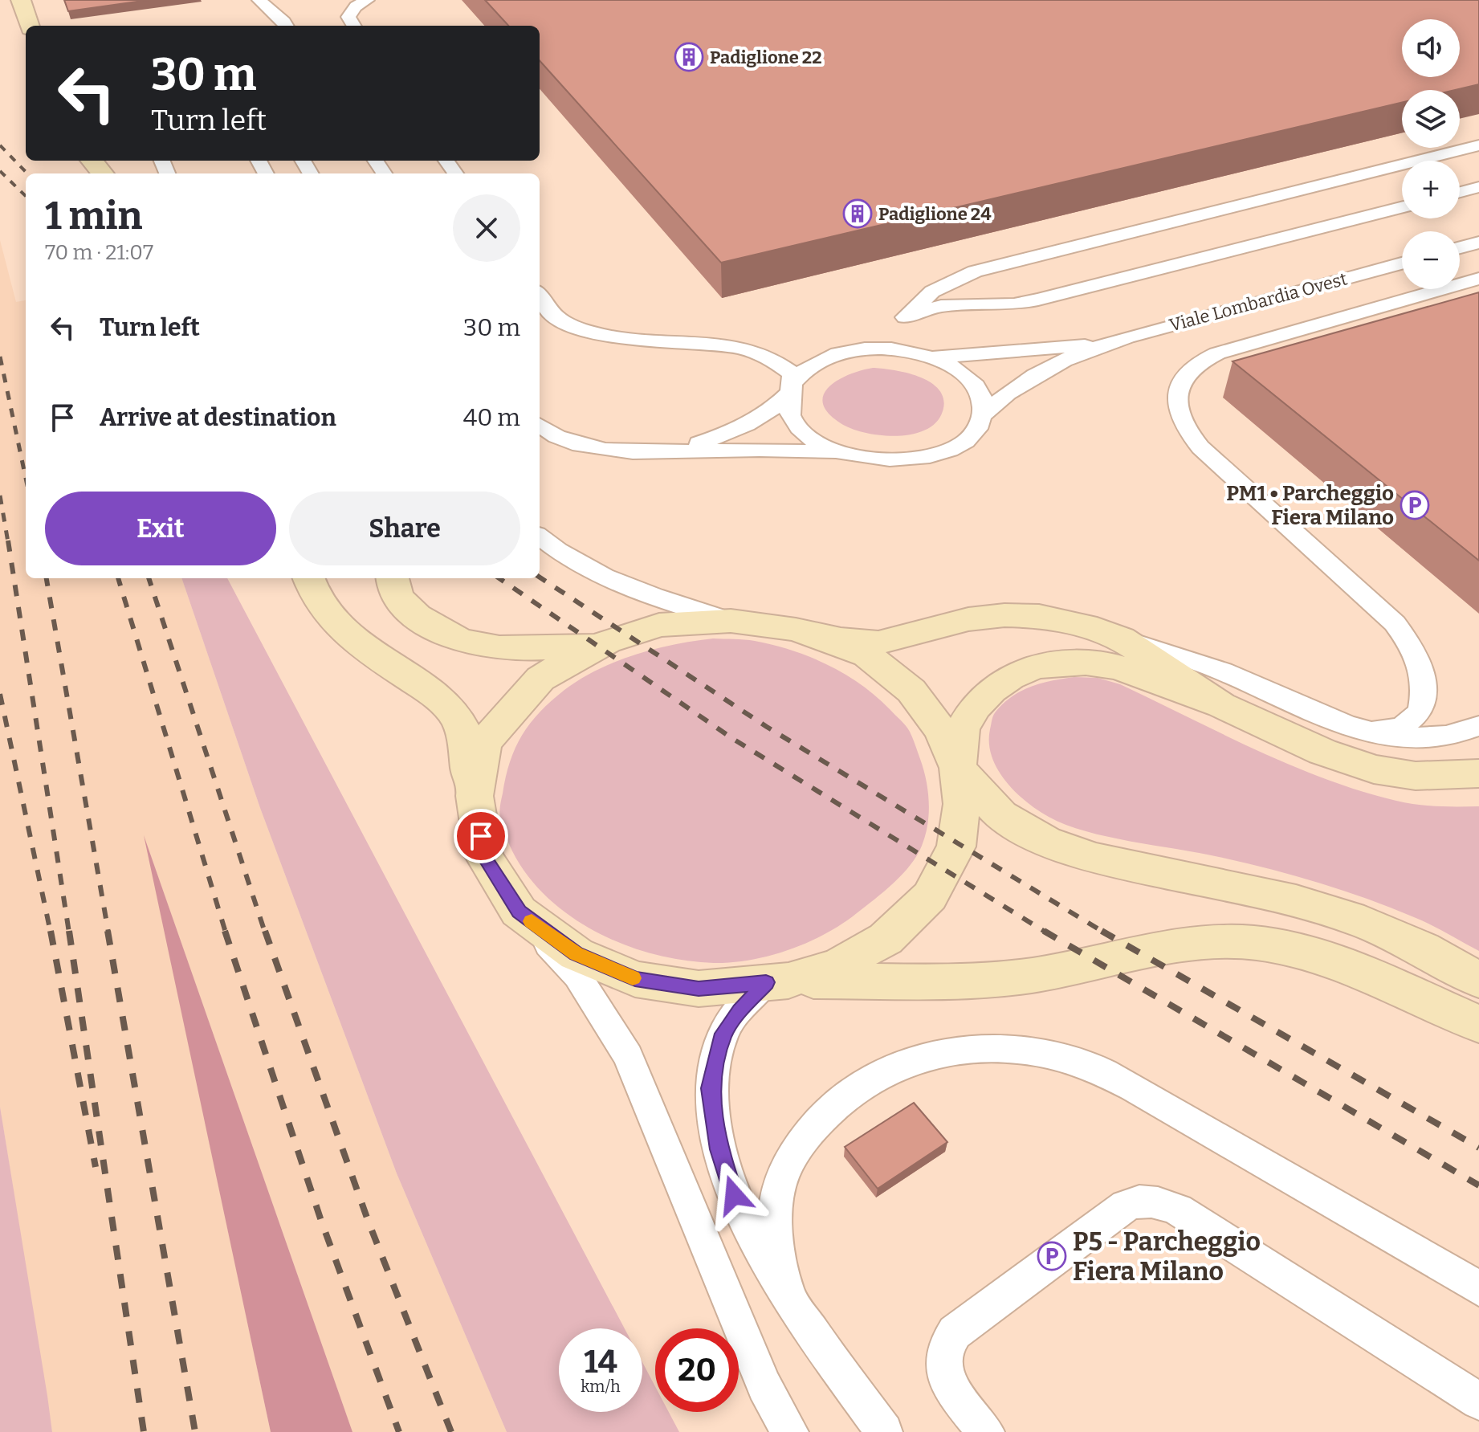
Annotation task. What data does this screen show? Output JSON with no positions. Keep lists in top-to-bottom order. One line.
{"streets":{"lane":["Viale Lombardia Ovest"]},"places":{"building":["Padiglione 22","Padiglione 24"],"parking":["PM1 • Parcheggio Fiera Milano","P5 - Parcheggio Fiera Milano"]},"page":{"map_buttons":["+","−"],"turn":["30 m","Turn left"],"heading":["1 min","70 m · 21:07"],"list":[{"name":"Turn left","value":"30 m"},{"name":"Arrive at destination","value":"40 m"}],"buttons":["Exit","Share"],"speed":"14 km/h","limit":"20"}}
